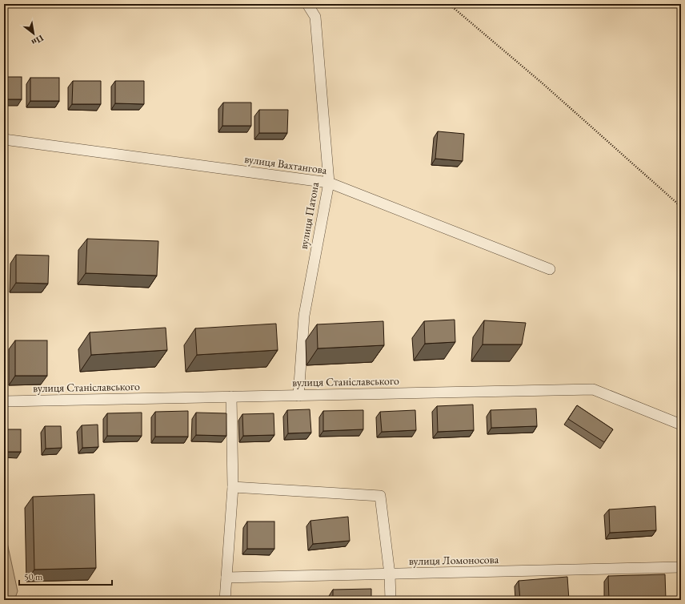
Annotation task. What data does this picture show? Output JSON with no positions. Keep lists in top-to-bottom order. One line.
{"streets":{"street":["вулиця Вахтангова","вулиця Патона","вулиця Станіславського","вулиця Ломоносова"]},"crossings":[["вулиця Вахтангова","вулиця Патона"],["вулиця Патона","вулиця Станіславського"]],"scale_bar":"50 m","north":"bottom right"}
